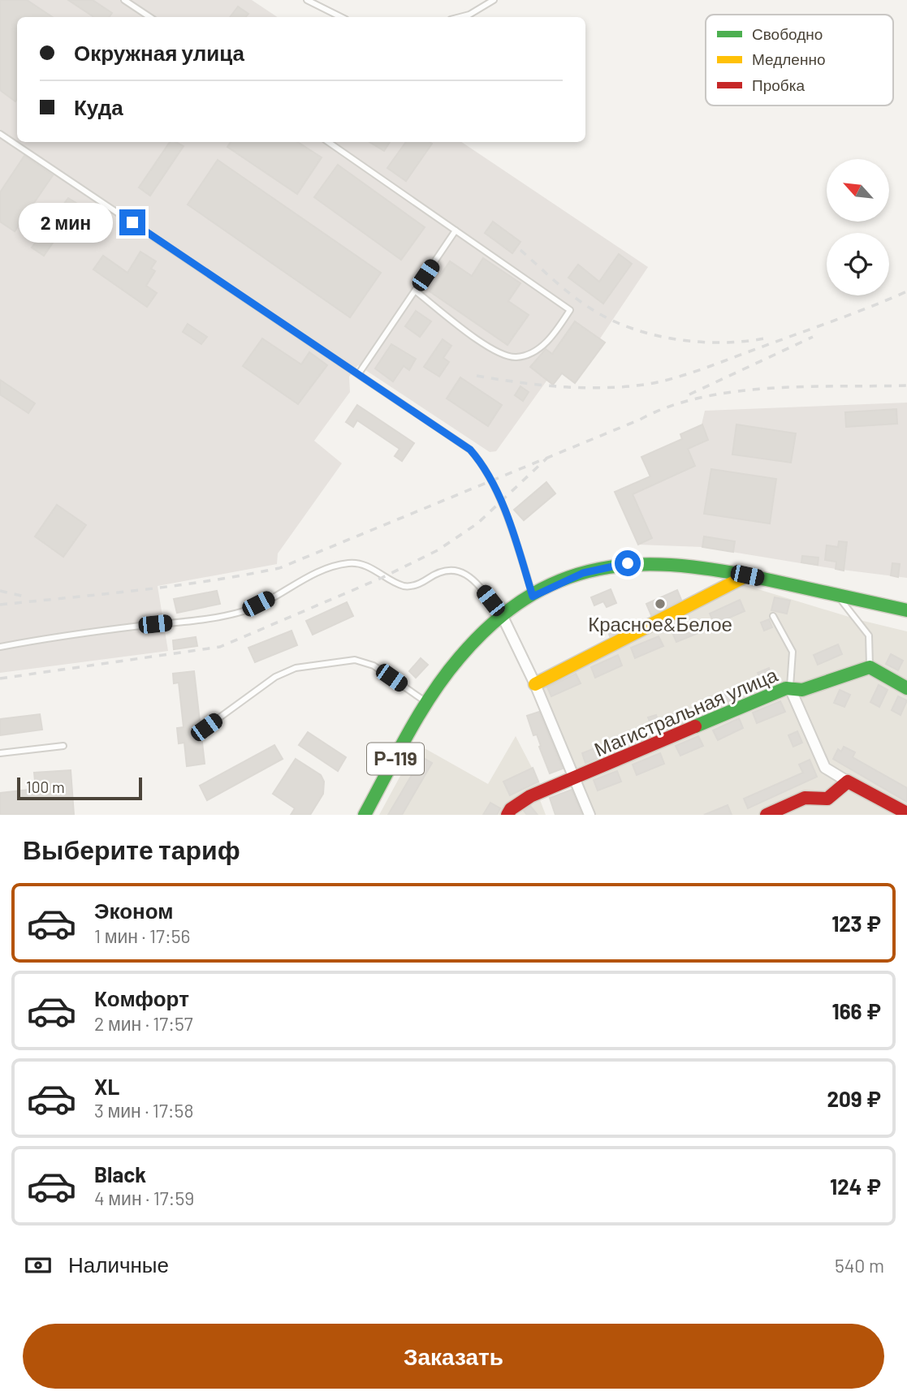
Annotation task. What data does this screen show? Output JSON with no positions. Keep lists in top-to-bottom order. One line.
{"streets":{"main road":["Магистральная улица","Р-119"]},"places":["Красное&Белое"],"legend":["Свободно","Медленно","Пробка"],"scale_bar":"100 m","north":"top left","page":{"banner":["Окружная улица","Куда"],"bubble":"2 мин","scale":"100 m","heading":"Выберите тариф","list":[{"name":"Эконом","note":"1 мин · 17:56","value":"123 ₽"},{"name":"Комфорт","note":"2 мин · 17:57","value":"166 ₽"},{"name":"XL","note":"3 мин · 17:58","value":"209 ₽"},{"name":"Black","note":"4 мин · 17:59","value":"124 ₽"}],"pay":["Наличные","540 m"],"buttons":"Заказать"}}
